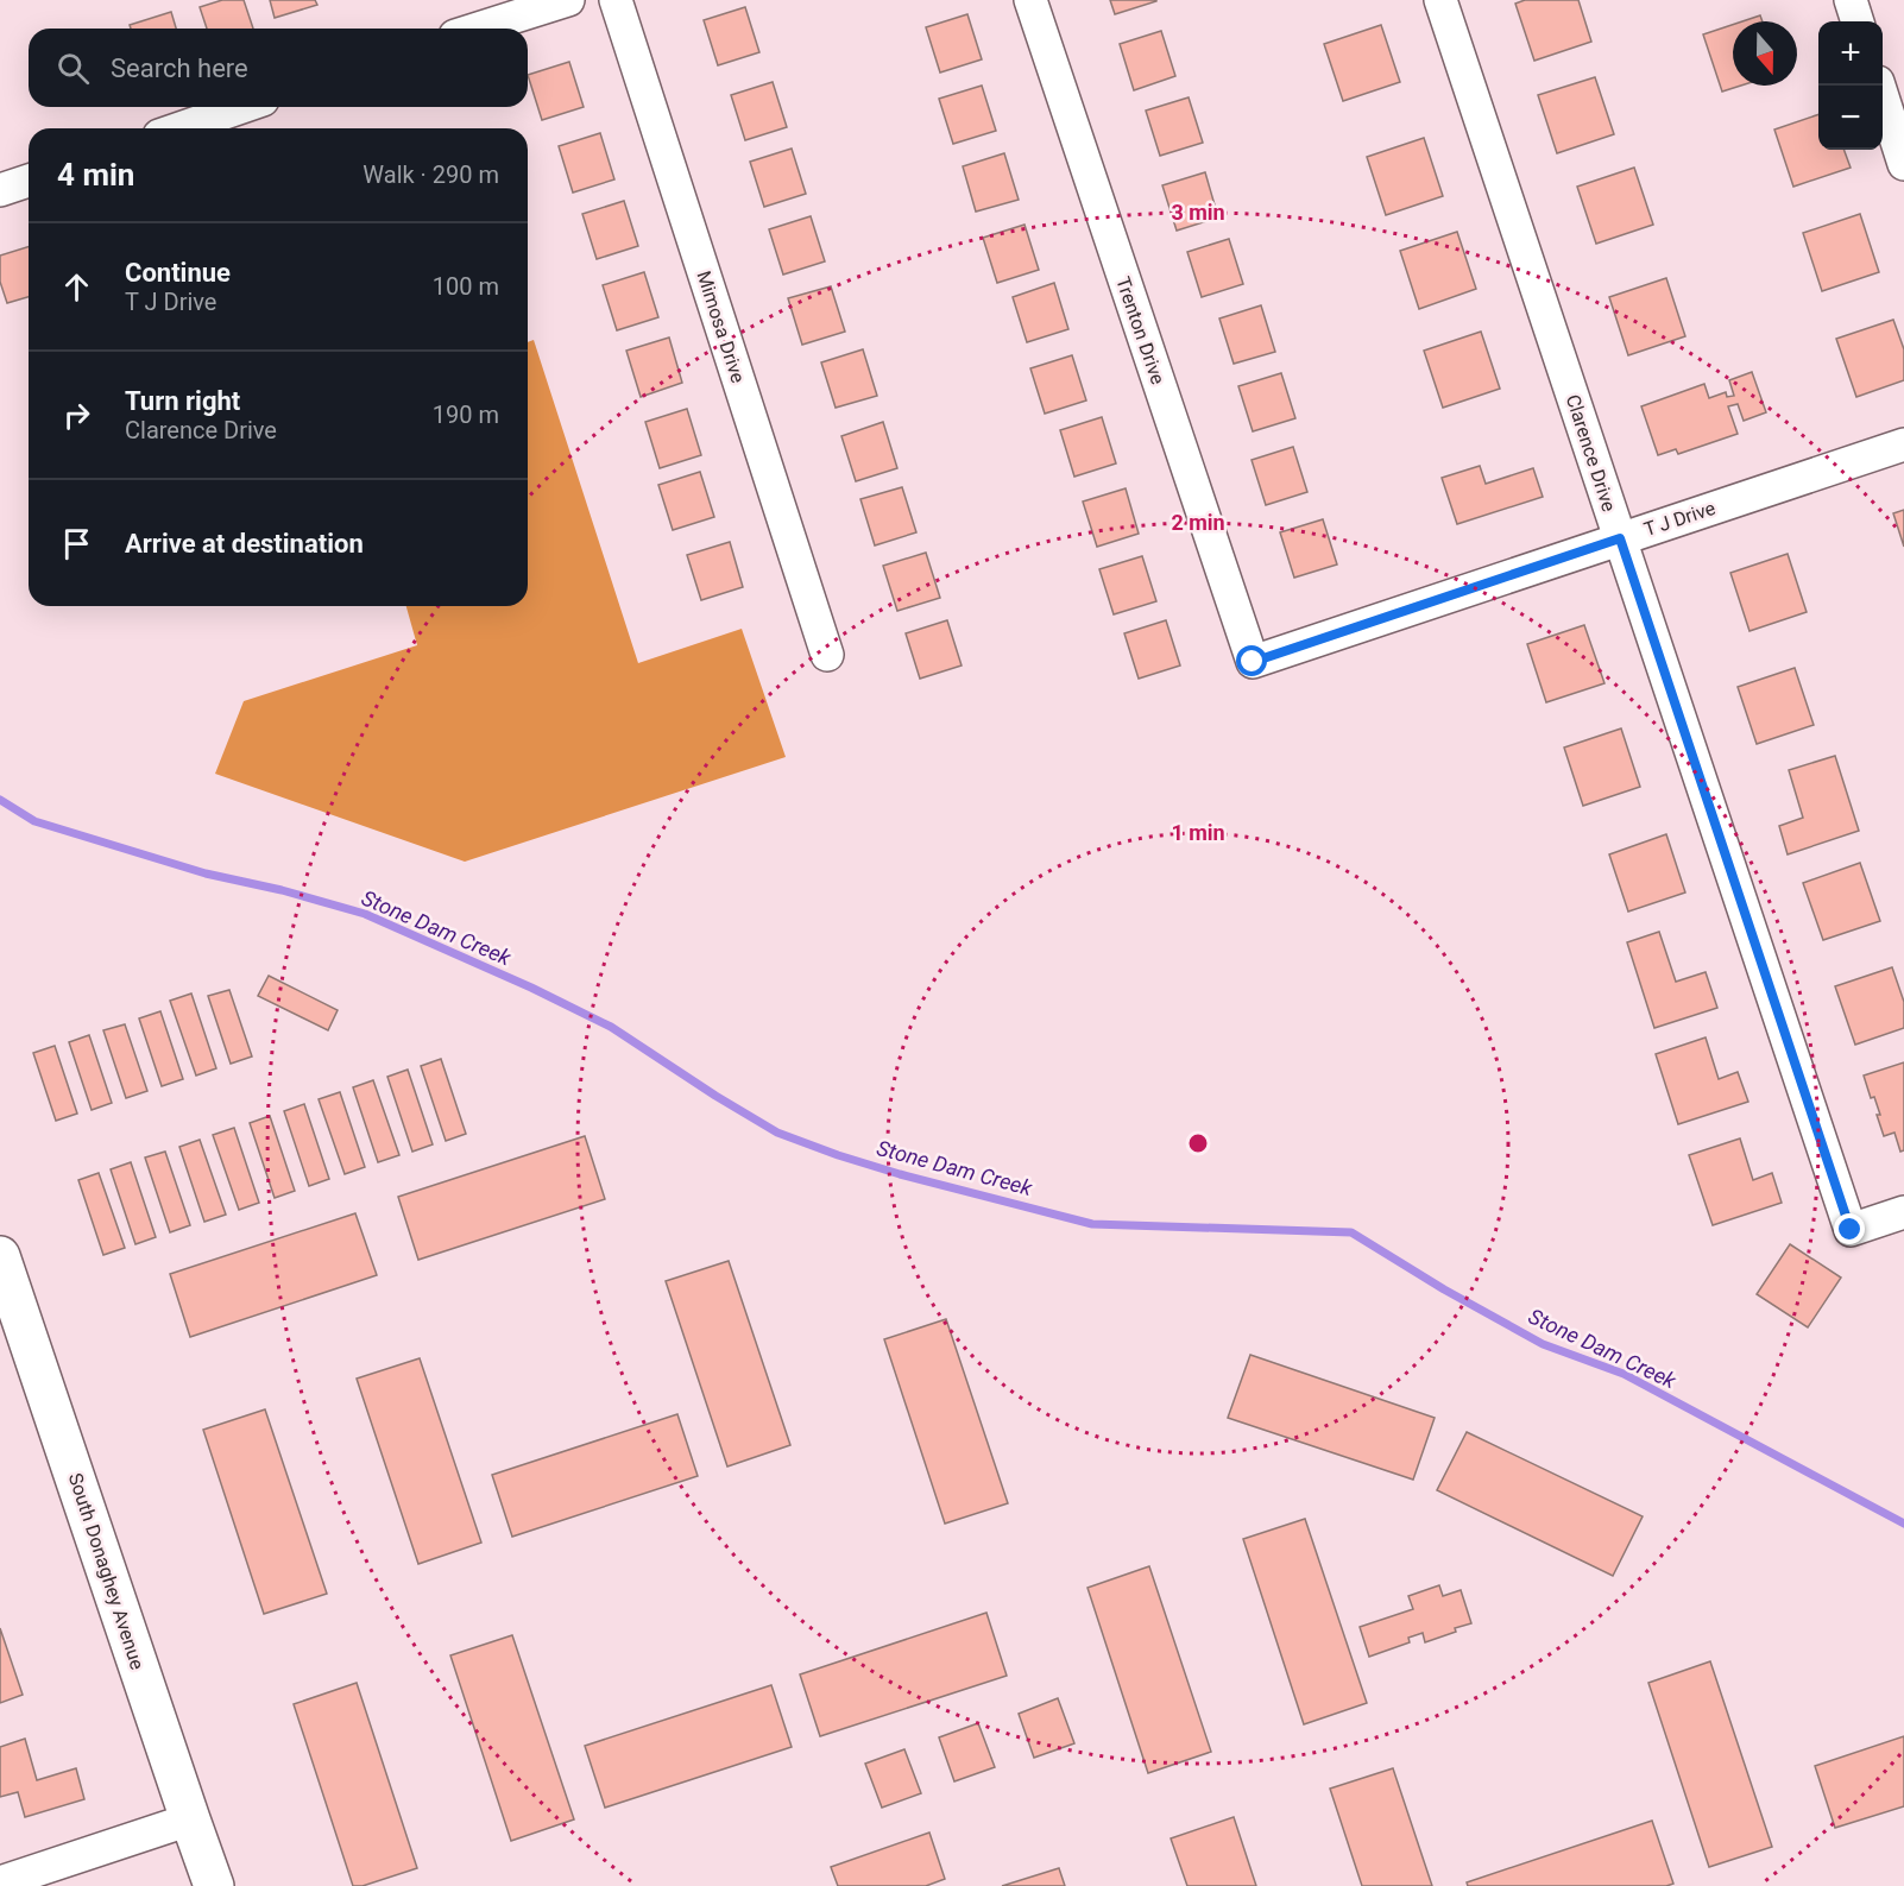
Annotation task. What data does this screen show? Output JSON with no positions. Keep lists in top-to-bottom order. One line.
{"streets":{"street":["Mimosa Drive","Trenton Drive","Clarence Drive","T J Drive","South Donaghey Avenue"]},"crossings":[["Trenton Drive","T J Drive"],["Clarence Drive","T J Drive"]],"water":["Stone Dam Creek"],"north":"bottom","page":{"map_buttons":["+","−"],"search":"Search here","heading":["4 min","Walk · 290 m"],"list":[["Continue","T J Drive","100 m"],["Turn right","Clarence Drive","190 m"],"Arrive at destination"]},"rings":["3 min","2 min","1 min"]}
